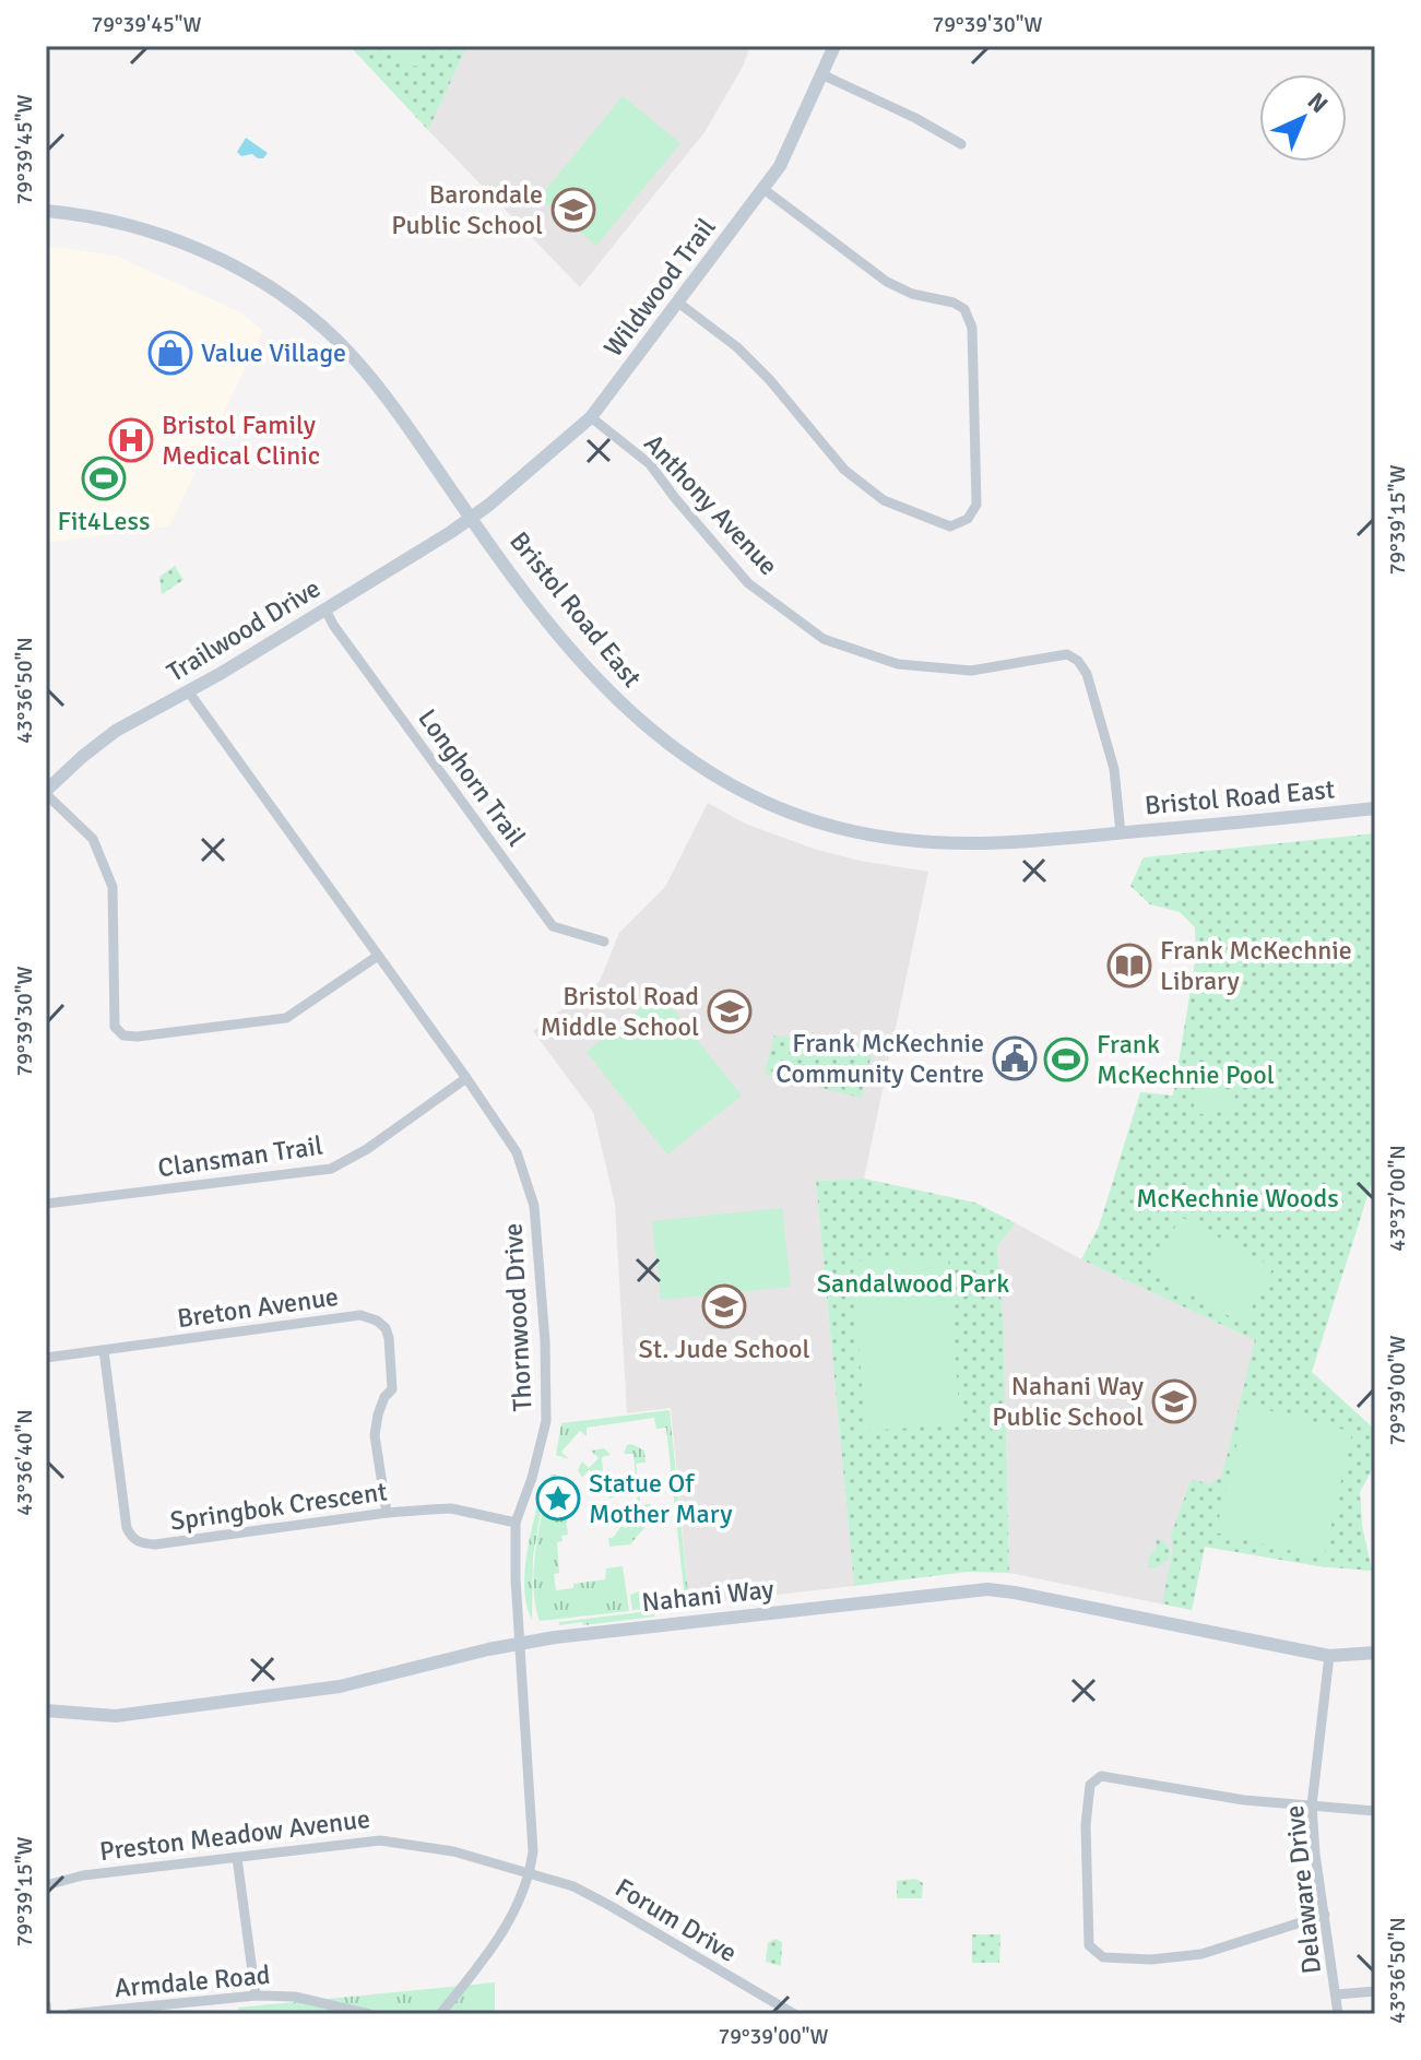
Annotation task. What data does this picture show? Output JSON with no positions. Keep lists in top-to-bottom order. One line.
{"streets":{"street":["Wildwood Trail","Anthony Avenue","Bristol Road East","Trailwood Drive","Longhorn Trail","Clansman Trail","Breton Avenue","Thornwood Drive","Springbok Crescent","Nahani Way","Preston Meadow Avenue","Delaware Drive","Forum Drive","Armdale Road"]},"crossings":[["Wildwood Trail","Anthony Avenue"],["Wildwood Trail","Bristol Road East"],["Wildwood Trail","Trailwood Drive"],["Anthony Avenue","Bristol Road East"],["Bristol Road East","Trailwood Drive"],["Trailwood Drive","Longhorn Trail"],["Trailwood Drive","Thornwood Drive"],["Clansman Trail","Thornwood Drive"],["Breton Avenue","Springbok Crescent"],["Thornwood Drive","Springbok Crescent"],["Thornwood Drive","Nahani Way"],["Thornwood Drive","Preston Meadow Avenue"],["Thornwood Drive","Forum Drive"],["Nahani Way","Delaware Drive"],["Preston Meadow Avenue","Forum Drive"]],"parks":["McKechnie Woods","Sandalwood Park"],"places":{"school or university":["Barondale Public School","Bristol Road Middle School","St. Jude School","Nahani Way Public School"],"shop":["Value Village"],"hospital":["Bristol Family Medical Clinic"],"sports":["Fit4Less","Frank McKechnie Pool"],"library":["Frank McKechnie Library"],"public building":["Frank McKechnie Community Centre"],"place":["Statue Of Mother Mary"]},"north":"top right","coordinates":["79°39'45\"W","79°39'30\"W","79°39'15\"W","43°36'50\"N","43°37'00\"N","79°39'00\"W","43°36'40\"N"]}
